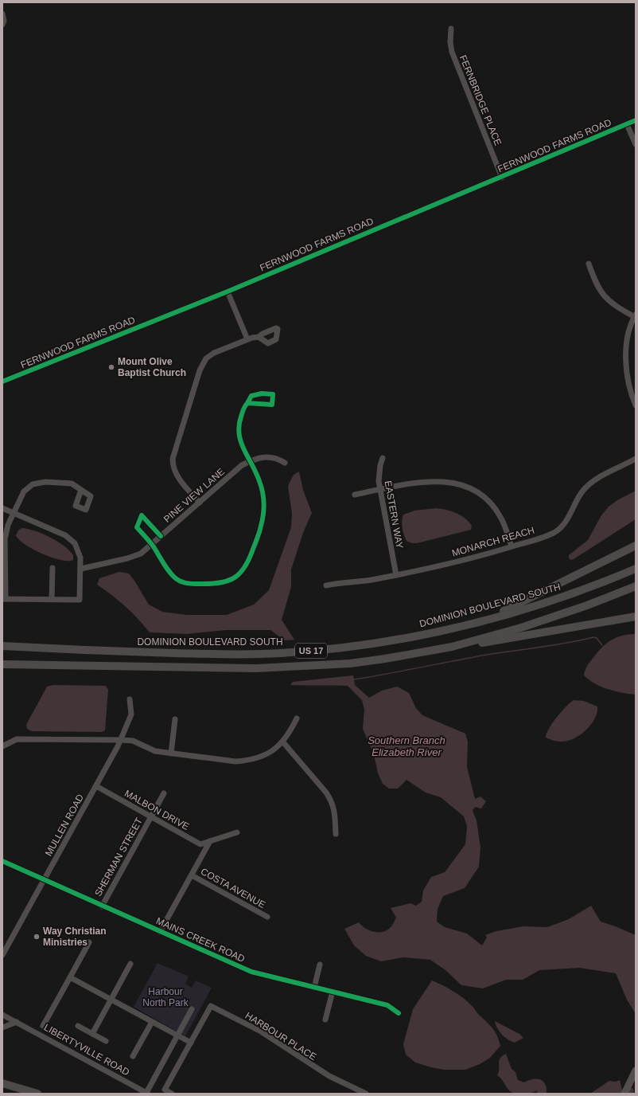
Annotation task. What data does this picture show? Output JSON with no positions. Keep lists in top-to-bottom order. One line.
{"streets":{"highway":["DOMINION BOULEVARD SOUTH","US 17"],"street":["FERNBRIDGE PLACE","FERNWOOD FARMS ROAD","PINE VIEW LANE","EASTERN WAY","MONARCH REACH","MALBON DRIVE","MULLEN ROAD","SHERMAN STREET","COSTA AVENUE","MAINS CREEK ROAD","HARBOUR PLACE","LIBERTYVILLE ROAD"]},"crossings":[["FERNBRIDGE PLACE","FERNWOOD FARMS ROAD"],["EASTERN WAY","MONARCH REACH"],["MALBON DRIVE","MULLEN ROAD"],["MALBON DRIVE","SHERMAN STREET"],["MULLEN ROAD","MAINS CREEK ROAD"],["SHERMAN STREET","MAINS CREEK ROAD"]],"water":["Southern Branch Elizabeth River"],"parks":["Harbour North Park"],"places":["Mount Olive Baptist Church","Way Christian Ministries"]}
